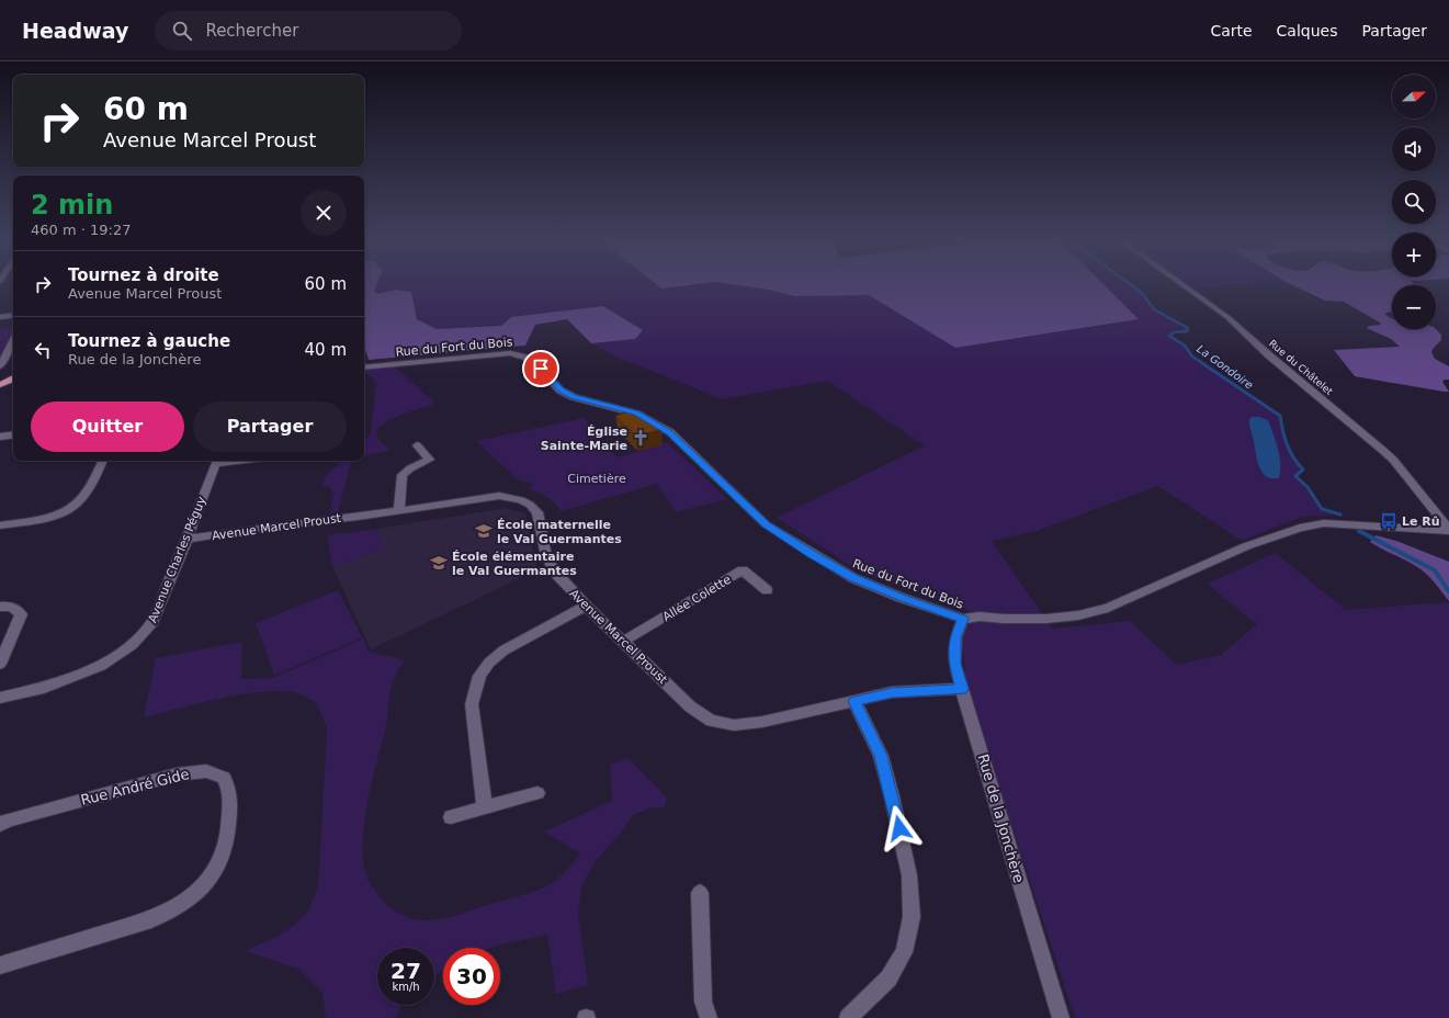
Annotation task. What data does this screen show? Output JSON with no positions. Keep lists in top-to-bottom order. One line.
{"streets":{"street":["Rue du Fort du Bois","Rue du Châtelet","Avenue Marcel Proust","Avenue Charles Péguy","Allée Colette","Rue André Gide","Rue de la Jonchère"]},"crossings":[["Rue du Fort du Bois","Rue du Châtelet"],["Rue du Fort du Bois","Rue de la Jonchère"],["Avenue Marcel Proust","Avenue Charles Péguy"],["Avenue Marcel Proust","Allée Colette"],["Avenue Marcel Proust","Rue de la Jonchère"]],"water":["La Gondoire"],"parks":["Cimetière"],"places":{"church":["Église Sainte-Marie"],"bus stop":["Le Rû"],"school or university":["École maternelle le Val Guermantes","École élémentaire le Val Guermantes"]},"north":"right","page":{"header":"Headway","search":"Rechercher","nav":["Carte","Calques","Partager"],"map_buttons":["+","−"],"turn":["60 m","Avenue Marcel Proust"],"heading":["2 min","460 m · 19:27"],"list":[{"name":"Tournez à droite","note":"Avenue Marcel Proust","value":"60 m"},{"name":"Tournez à gauche","note":"Rue de la Jonchère","value":"40 m"}],"buttons":["Quitter","Partager"],"speed":"27 km/h","limit":"30"}}
